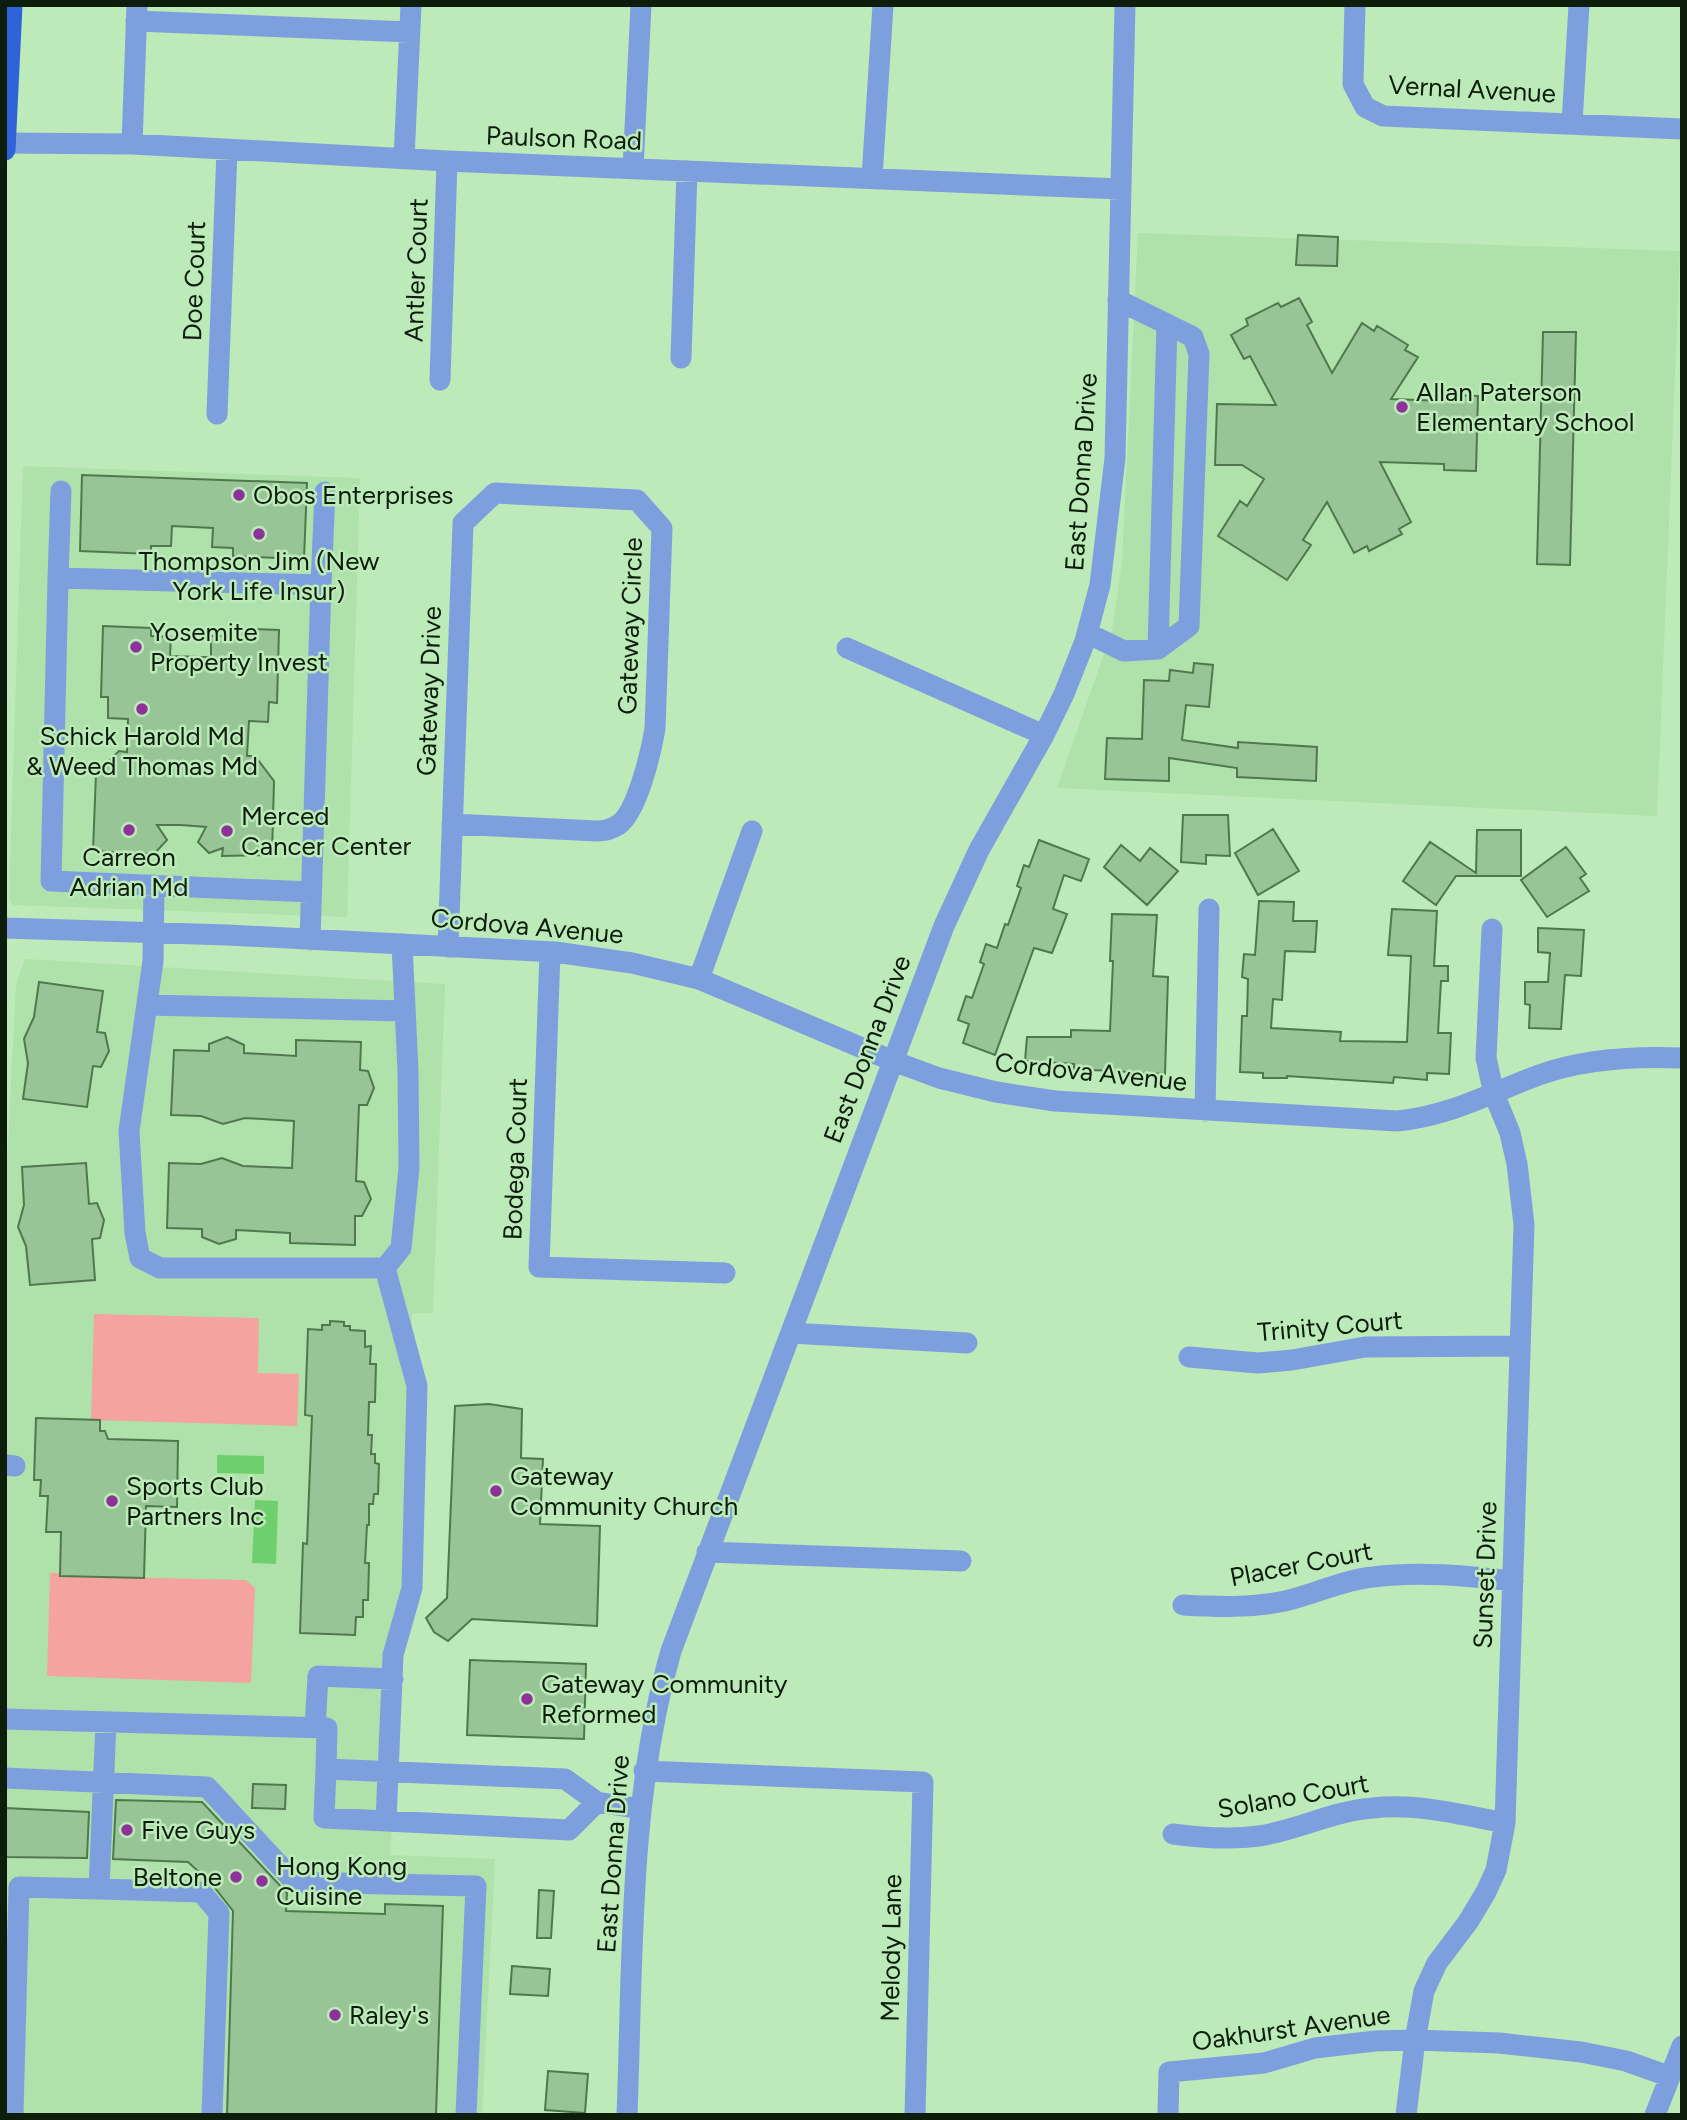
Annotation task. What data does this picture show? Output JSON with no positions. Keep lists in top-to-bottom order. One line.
{"streets":{"street":["Vernal Avenue","Paulson Road","Antler Court","Doe Court","East Donna Drive","Gateway Circle","Gateway Drive","Cordova Avenue","Bodega Court","Trinity Court","Placer Court","Sunset Drive","Solano Court","Melody Lane","Oakhurst Avenue"]},"crossings":[["Paulson Road","Antler Court"],["Paulson Road","Doe Court"],["Paulson Road","East Donna Drive"],["East Donna Drive","Cordova Avenue"],["East Donna Drive","Melody Lane"],["Gateway Circle","Gateway Drive"],["Gateway Drive","Cordova Avenue"],["Cordova Avenue","Bodega Court"],["Cordova Avenue","Sunset Drive"],["Trinity Court","Sunset Drive"],["Placer Court","Sunset Drive"],["Sunset Drive","Solano Court"],["Sunset Drive","Oakhurst Avenue"]],"places":["Allan Paterson Elementary School","Obos Enterprises","Thompson Jim (New York Life Insur)","Yosemite Property Invest","Schick Harold Md & Weed Thomas Md","Carreon Adrian Md","Merced Cancer Center","Gateway Community Church","Sports Club Partners Inc","Gateway Community Reformed","Five Guys","Beltone","Hong Kong Cuisine","Raley's"]}
